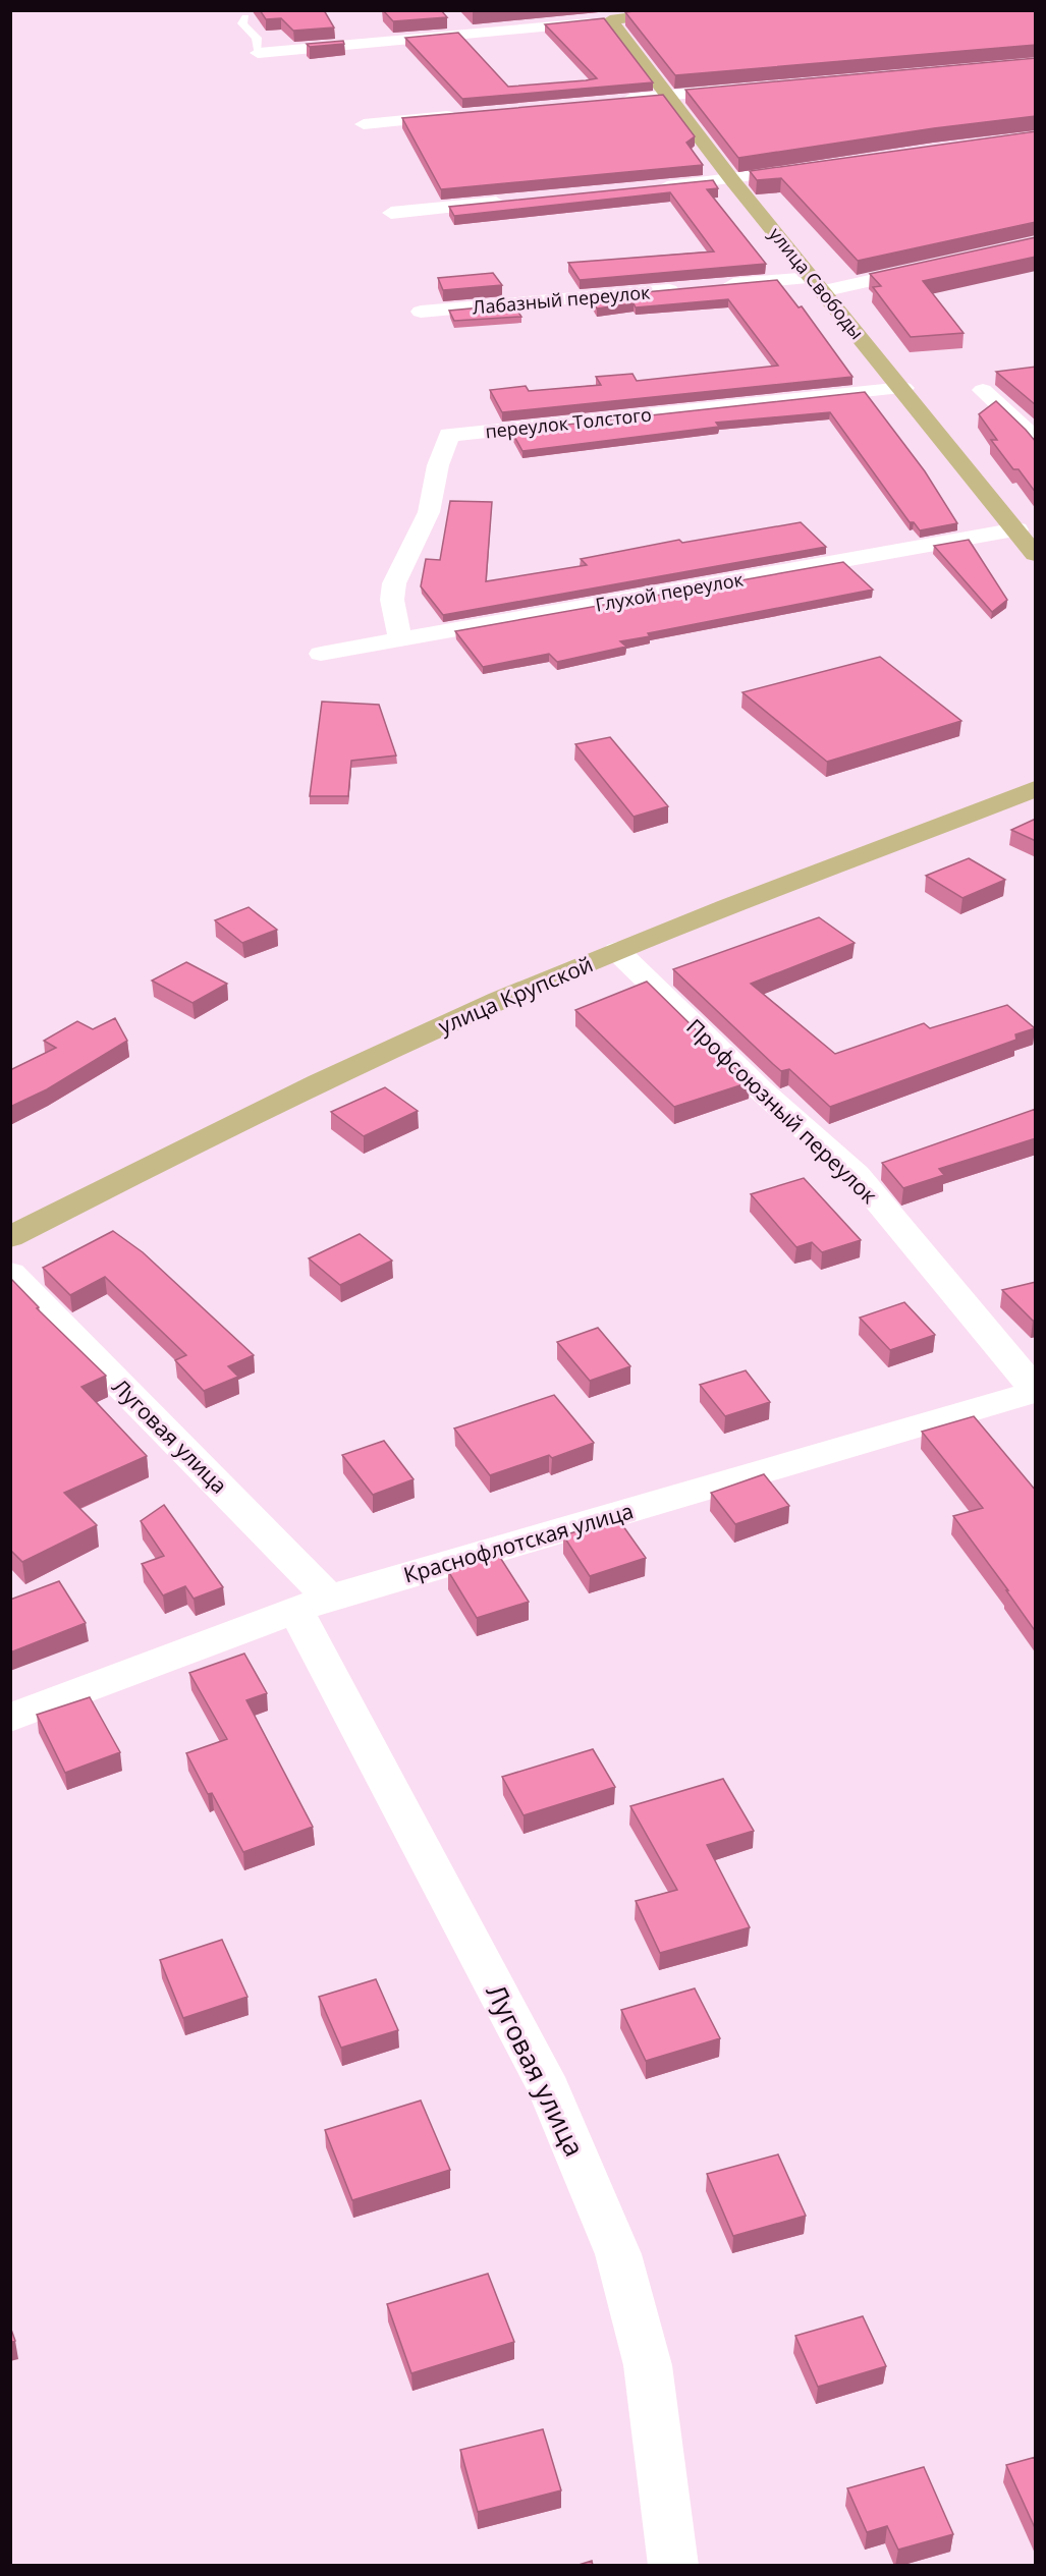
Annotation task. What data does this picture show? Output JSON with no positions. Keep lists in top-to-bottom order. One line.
{"streets":{"main road":["улица Свободы","улица Крупской"],"street":["Лабазный переулок","переулок Толстого","Глухой переулок","Профсоюзный переулок","Луговая улица","Краснофлотская улица"]},"crossings":[["улица Свободы","переулок Толстого"],["улица Свободы","Глухой переулок"],["переулок Толстого","Глухой переулок"],["улица Крупской","Профсоюзный переулок"],["Профсоюзный переулок","Краснофлотская улица"],["Луговая улица","Краснофлотская улица"]]}
